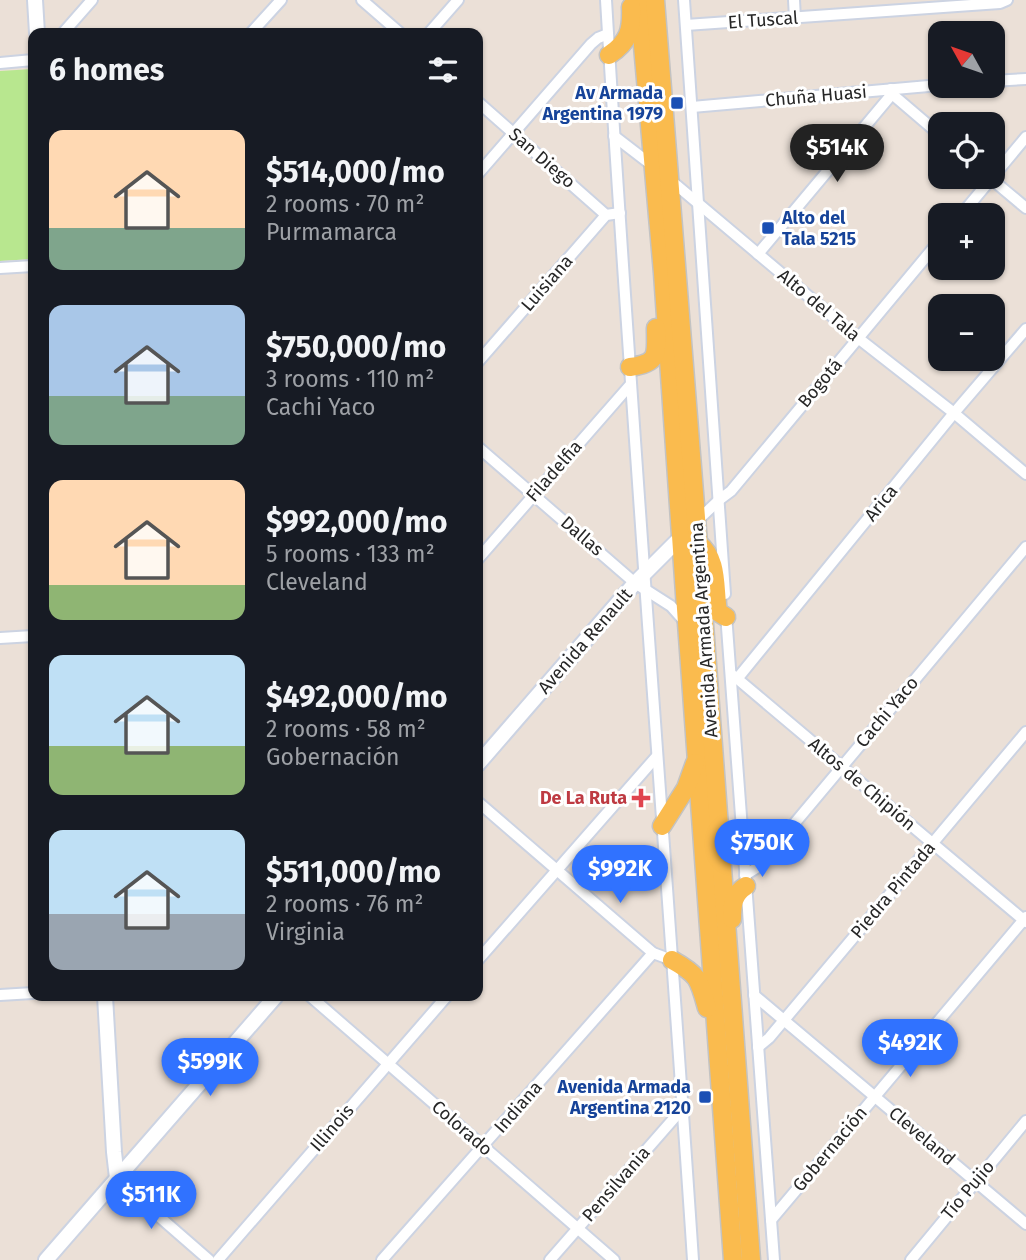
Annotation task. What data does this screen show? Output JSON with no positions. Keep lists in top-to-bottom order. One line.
{"streets":{"main road":["Avenida Armada Argentina"],"street":["El Tuscal","Chuña Huasi","San Diego","Luisiana","Alto del Tala","Bogotá","Filadelfia","Arica","Dallas","Avenida Renault","Cachi Yaco","Altos de Chipión","Piedra Pintada","Indiana","Illinois","Colorado","Cleveland","Gobernación","Pensilvania","Tío Pujio"]},"crossings":[["El Tuscal","Avenida Armada Argentina"],["Chuña Huasi","Avenida Armada Argentina"],["San Diego","Luisiana"],["Alto del Tala","Bogotá"],["Alto del Tala","Arica"],["Alto del Tala","Avenida Armada Argentina"],["Bogotá","Avenida Armada Argentina"],["Filadelfia","Dallas"],["Arica","Avenida Armada Argentina"],["Arica","Altos de Chipión"],["Dallas","Avenida Armada Argentina"],["Dallas","Avenida Renault"],["Avenida Armada Argentina","Avenida Renault"],["Avenida Armada Argentina","Cachi Yaco"],["Avenida Armada Argentina","Altos de Chipión"],["Avenida Armada Argentina","Piedra Pintada"],["Avenida Armada Argentina","Cleveland"],["Avenida Armada Argentina","Gobernación"],["Cachi Yaco","Altos de Chipión"],["Altos de Chipión","Piedra Pintada"],["Altos de Chipión","Gobernación"],["Piedra Pintada","Cleveland"],["Indiana","Colorado"],["Illinois","Colorado"],["Colorado","Pensilvania"],["Cleveland","Gobernación"],["Cleveland","Tío Pujio"]],"places":{"transit":["Av Armada Argentina 1979","Alto del Tala 5215","Avenida Armada Argentina 2120"],"health":["De La Ruta"]},"north":"top left","page":{"map_buttons":["+","−"],"heading":"6 homes","list":[{"name":"$514,000/mo","note":"2 rooms · 70 m² · Purmamarca"},{"name":"$750,000/mo","note":"3 rooms · 110 m² · Cachi Yaco"},{"name":"$992,000/mo","note":"5 rooms · 133 m² · Cleveland"},{"name":"$492,000/mo","note":"2 rooms · 58 m² · Gobernación"},{"name":"$511,000/mo","note":"2 rooms · 76 m² · Virginia"}],"price":["$514K","$750K","$992K","$492K","$599K","$511K"]}}
